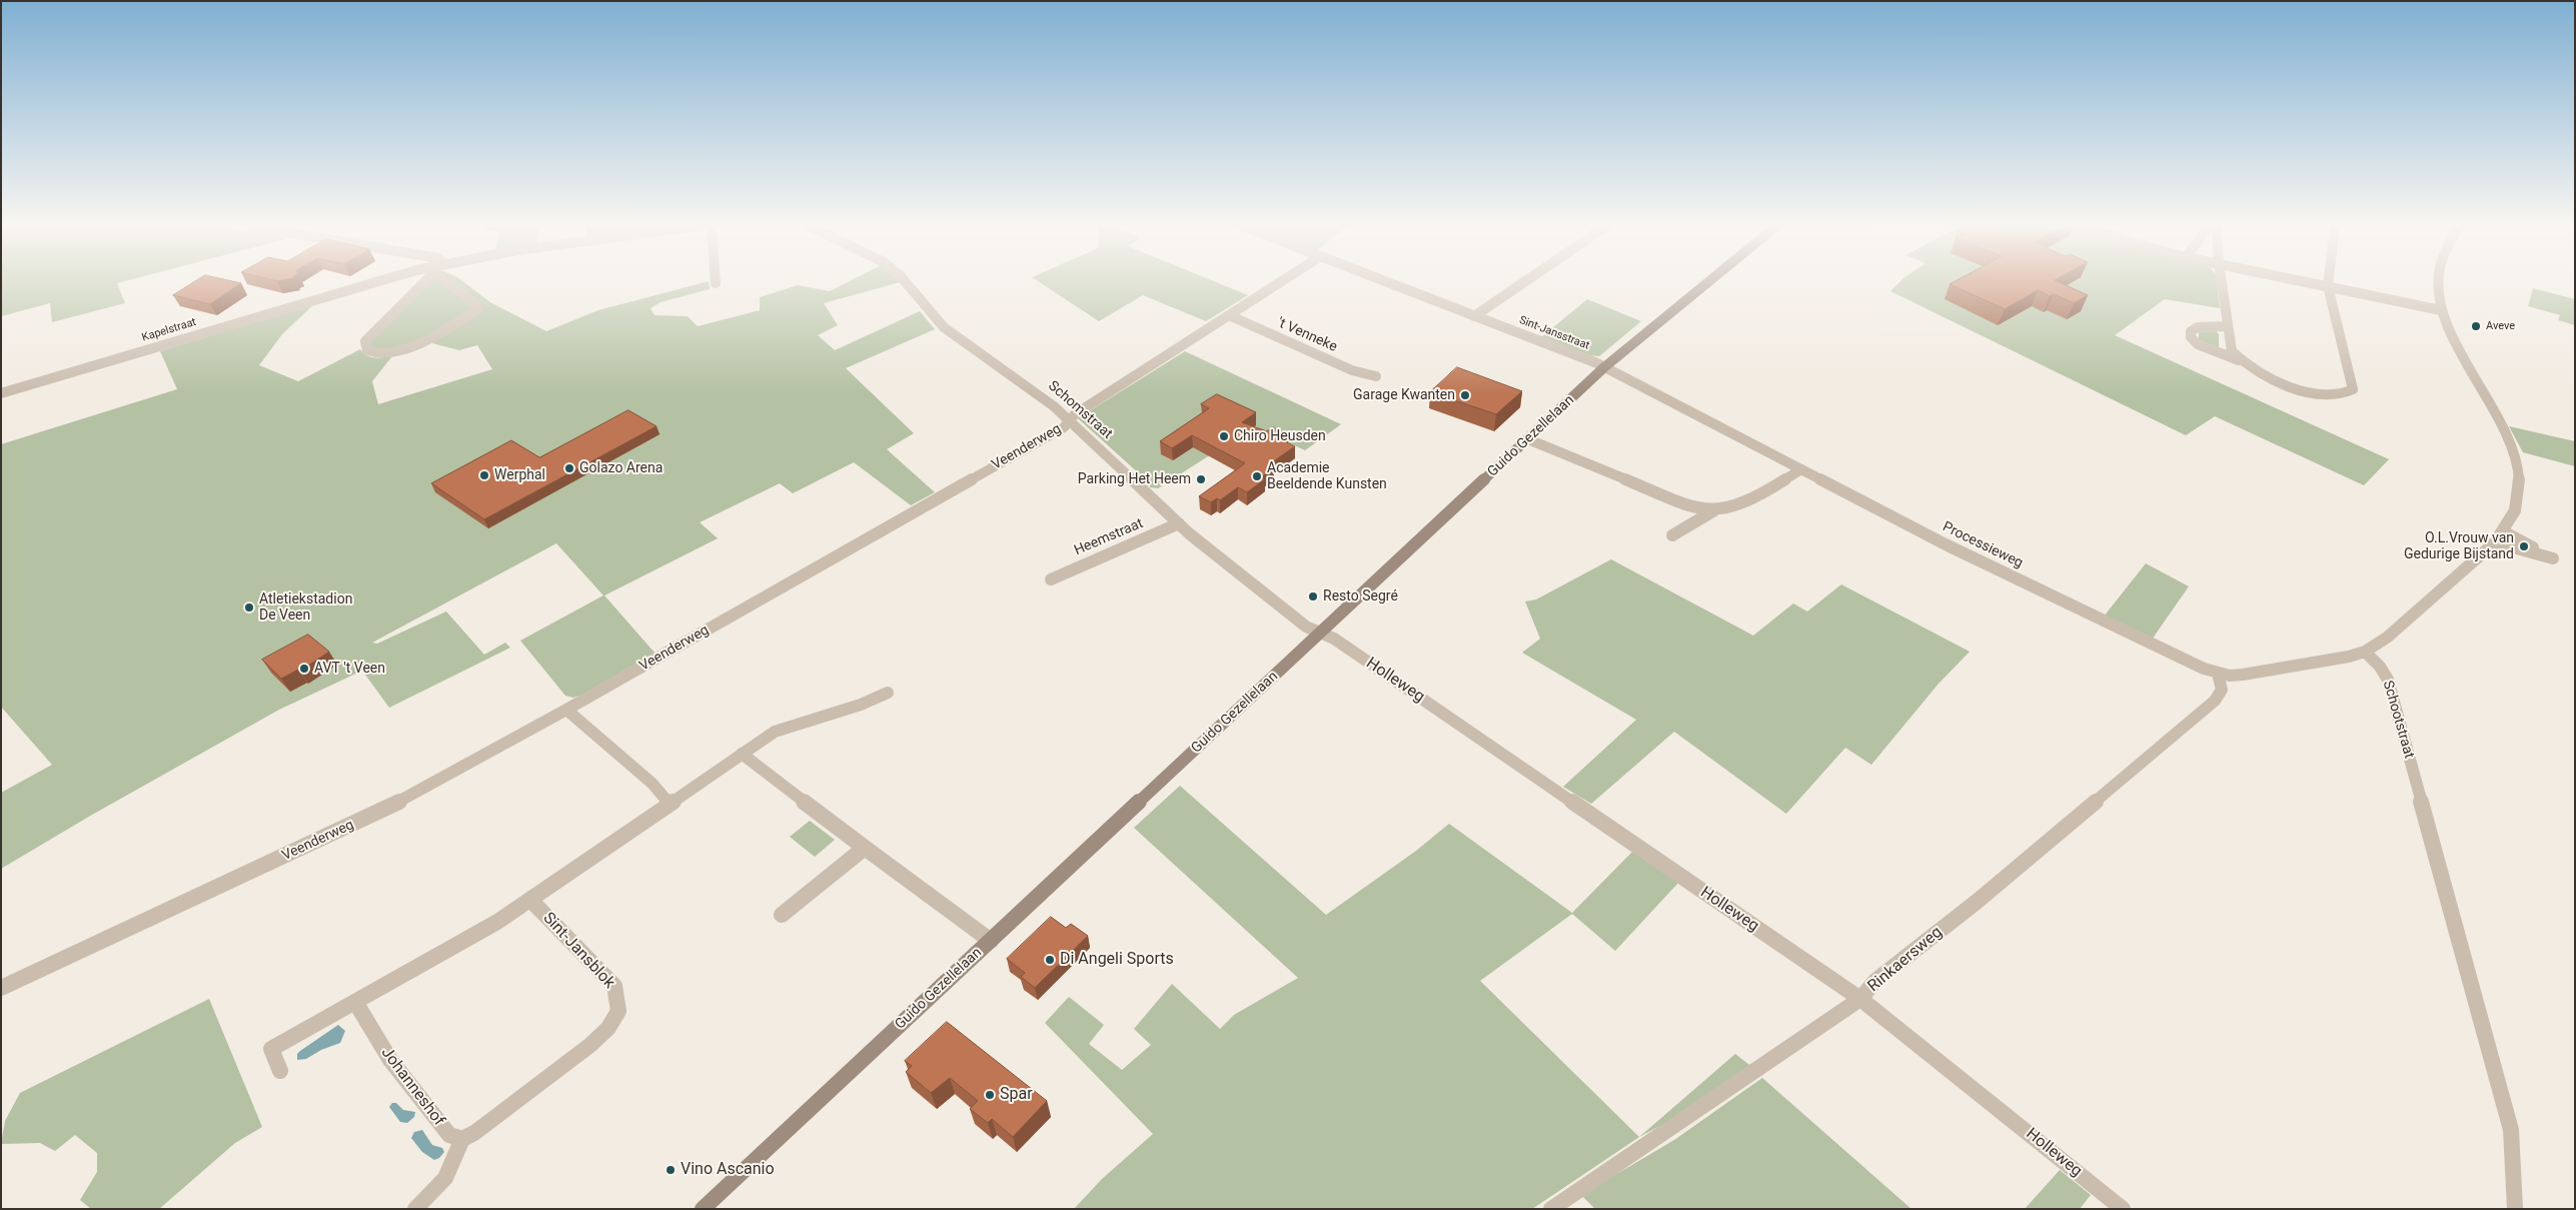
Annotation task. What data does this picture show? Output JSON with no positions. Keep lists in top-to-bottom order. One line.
{"streets":{"main road":["Guido Gezellelaan"],"street":["Kapelstraat","Sint-Jansstraat","'t Venneke","Schomstraat","Veenderweg","Heemstraat","Processieweg","Holleweg","Schootstraat","Sint-Jansblok","Rinkaersweg","Johanneshof"]},"crossings":[["Sint-Jansstraat","Guido Gezellelaan"],["Sint-Jansstraat","Processieweg"],["'t Venneke","Veenderweg"],["Schomstraat","Guido Gezellelaan"],["Schomstraat","Veenderweg"],["Schomstraat","Heemstraat"],["Schomstraat","Holleweg"],["Guido Gezellelaan","Processieweg"],["Guido Gezellelaan","Holleweg"],["Processieweg","Schootstraat"],["Processieweg","Rinkaersweg"],["Holleweg","Rinkaersweg"],["Sint-Jansblok","Johanneshof"]],"places":["Aveve","Garage Kwanten","Chiro Heusden","Golazo Arena","Werphal","Academie Beeldende Kunsten","Parking Het Heem","O.L.Vrouw van Gedurige Bijstand","Resto Segré","Atletiekstadion De Veen","AVT 't Veen","Di Angeli Sports","Spar","Vino Ascanio"]}
